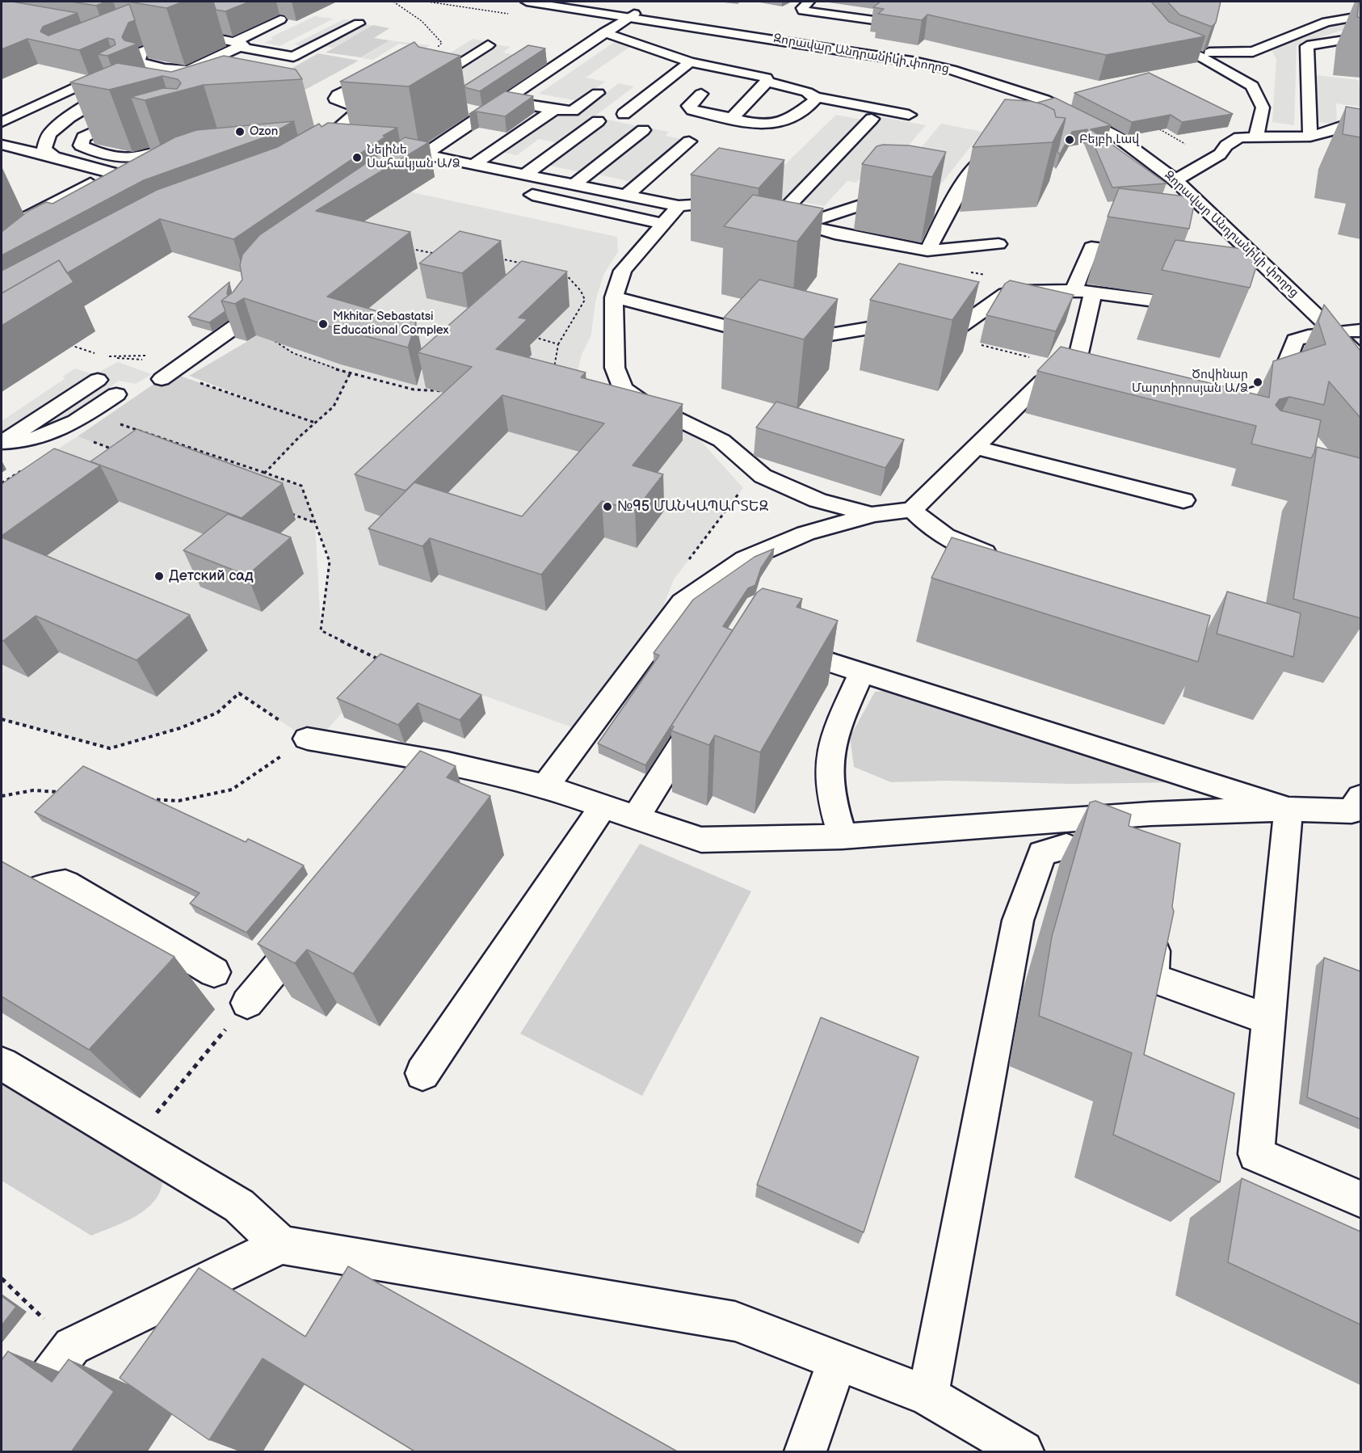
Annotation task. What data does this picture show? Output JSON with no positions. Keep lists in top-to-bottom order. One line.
{"streets":{"main road":["Զորավար Անդրանիկի փողոց"]},"places":["Ozon","Բեյբի Լավ","Նելինե Սահակյան Ա/Ձ","Mkhitar Sebastatsi Educational Complex","Ծովինար Մարտիրոսյան Ա/Ձ","№95 ՄԱՆԿԱՊԱՐՏԵԶ","Детский сад"]}
